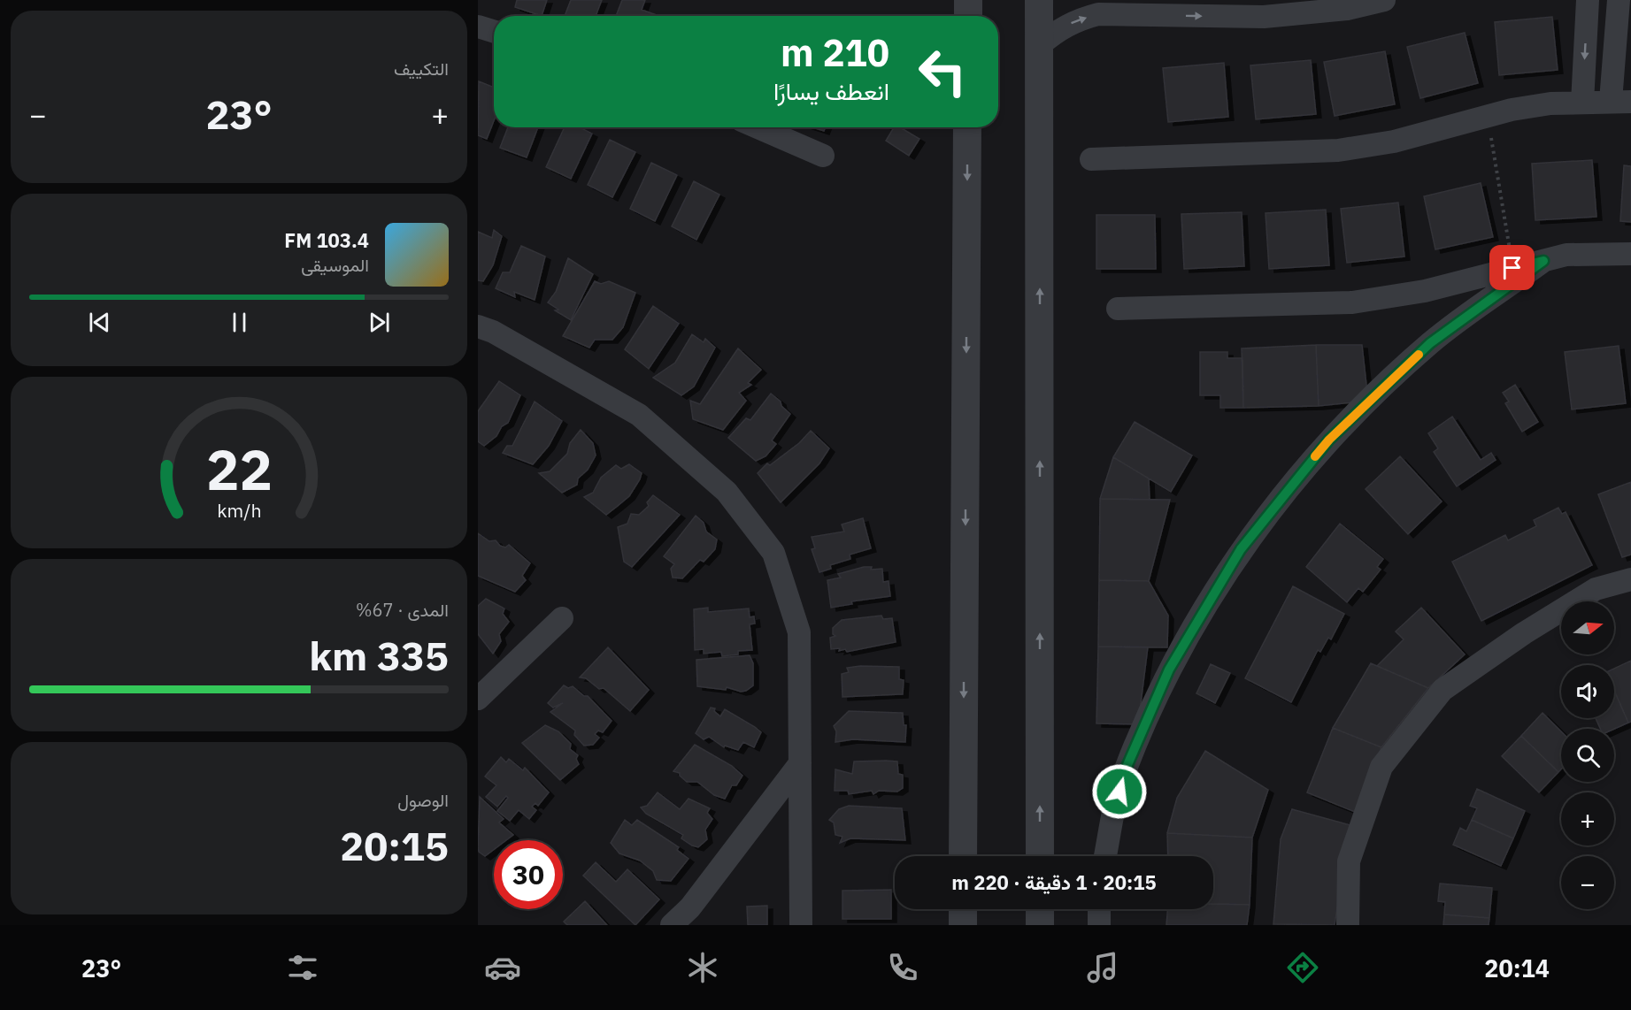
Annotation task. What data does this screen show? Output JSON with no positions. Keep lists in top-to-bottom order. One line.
{"north":"right","page":{"tile":["التكييف",["المدى · 67%","335 km"],["الوصول","20:15"]],"turn":["210 m","انعطف يسارًا"],"heat":["−","23°","+"],"song":["103.4 FM","الموسيقى"],"map_buttons":["+","−"],"limit":"30","trip":"20:15 · 1 دقيقة · 220 m","tabs":["20:14","23°"],"gauge":["22","km/h"]}}
